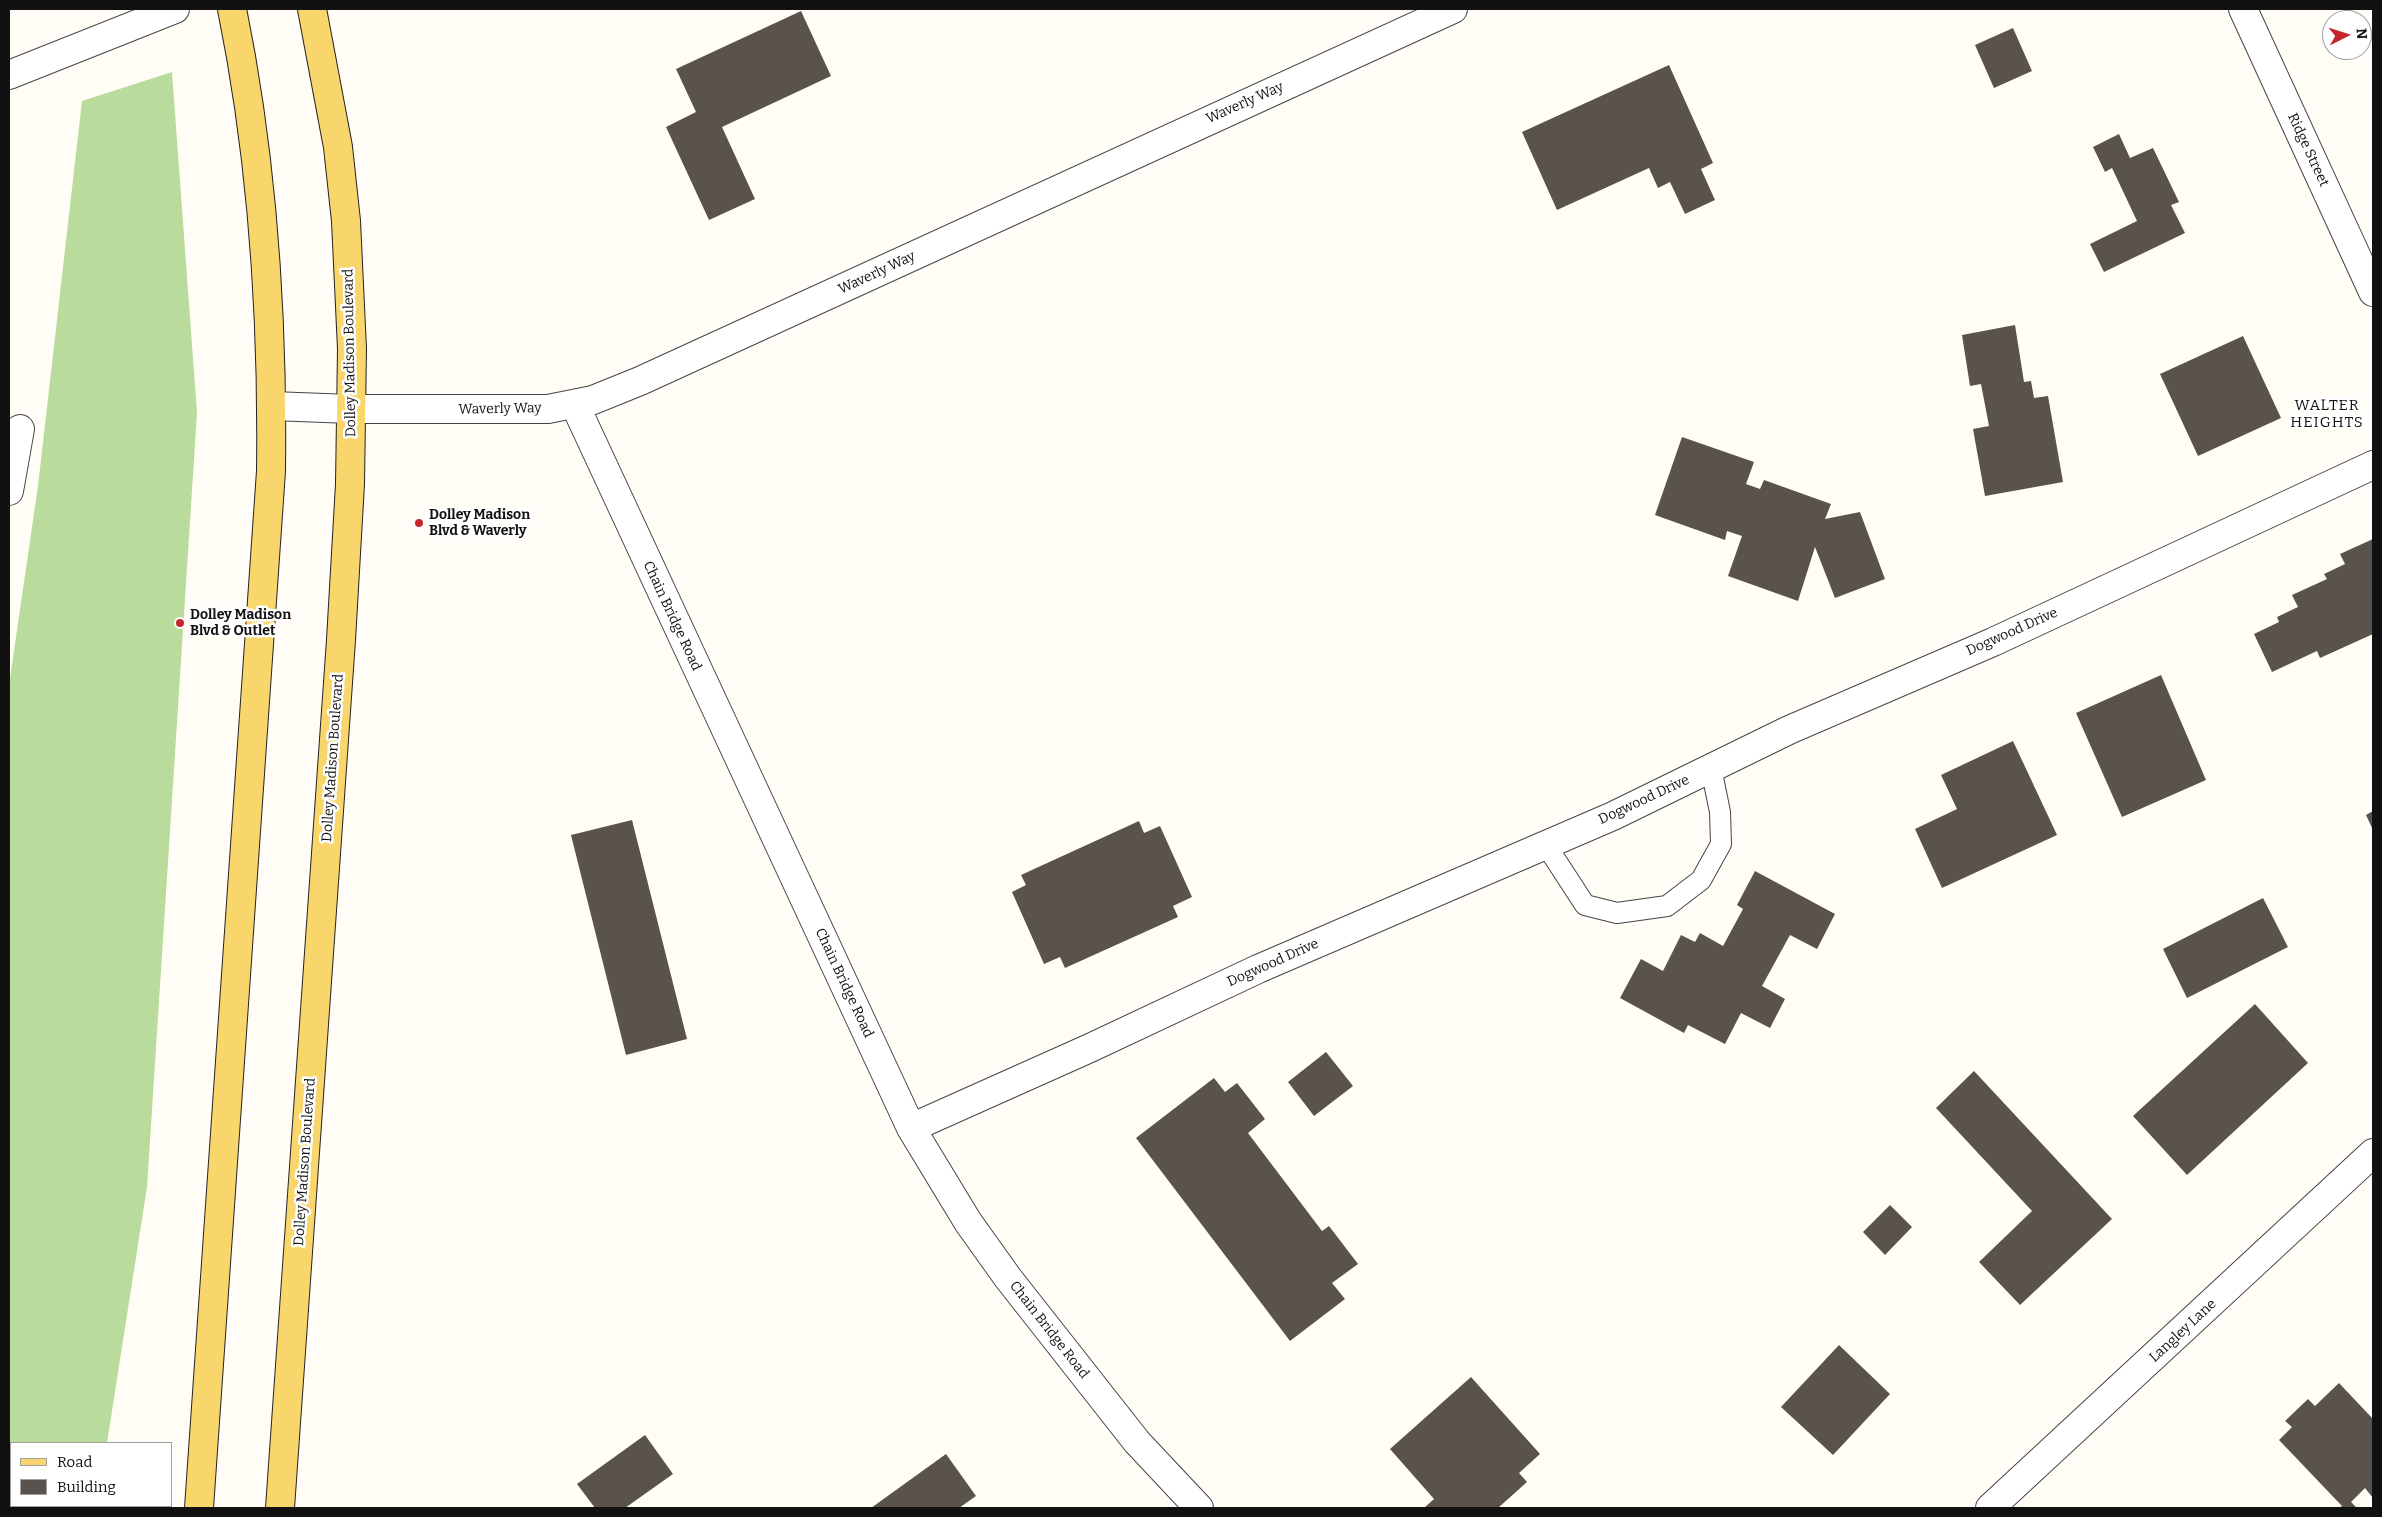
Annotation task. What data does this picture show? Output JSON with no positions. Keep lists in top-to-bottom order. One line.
{"streets":{"main road":["Dolley Madison Boulevard"],"street":["Waverly Way","Ridge Street","Chain Bridge Road","Dogwood Drive","Langley Lane"]},"crossings":[["Waverly Way","Dolley Madison Boulevard"],["Waverly Way","Chain Bridge Road"],["Chain Bridge Road","Dogwood Drive"]],"districts":["WALTER HEIGHTS"],"places":["Dolley Madison Blvd & Waverly","Dolley Madison Blvd & Outlet"],"legend":["Road","Building"],"north":"right"}
